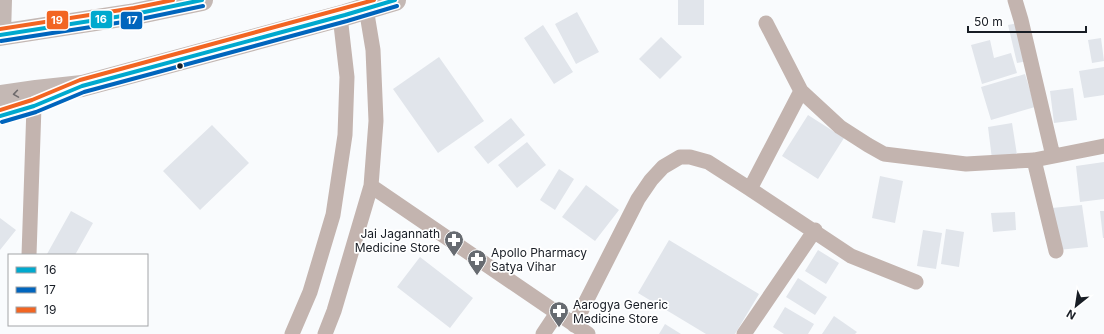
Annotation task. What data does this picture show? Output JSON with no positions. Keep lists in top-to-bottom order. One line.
{"places":{"pharmacy":["Jai Jagannath Medicine Store","Apollo Pharmacy Satya Vihar","Aarogya Generic Medicine Store"]},"lines":["transit line 16","transit line 19","transit line 17"],"legend":["16","17","19"],"scale_bar":"50 m","north":"bottom left"}
